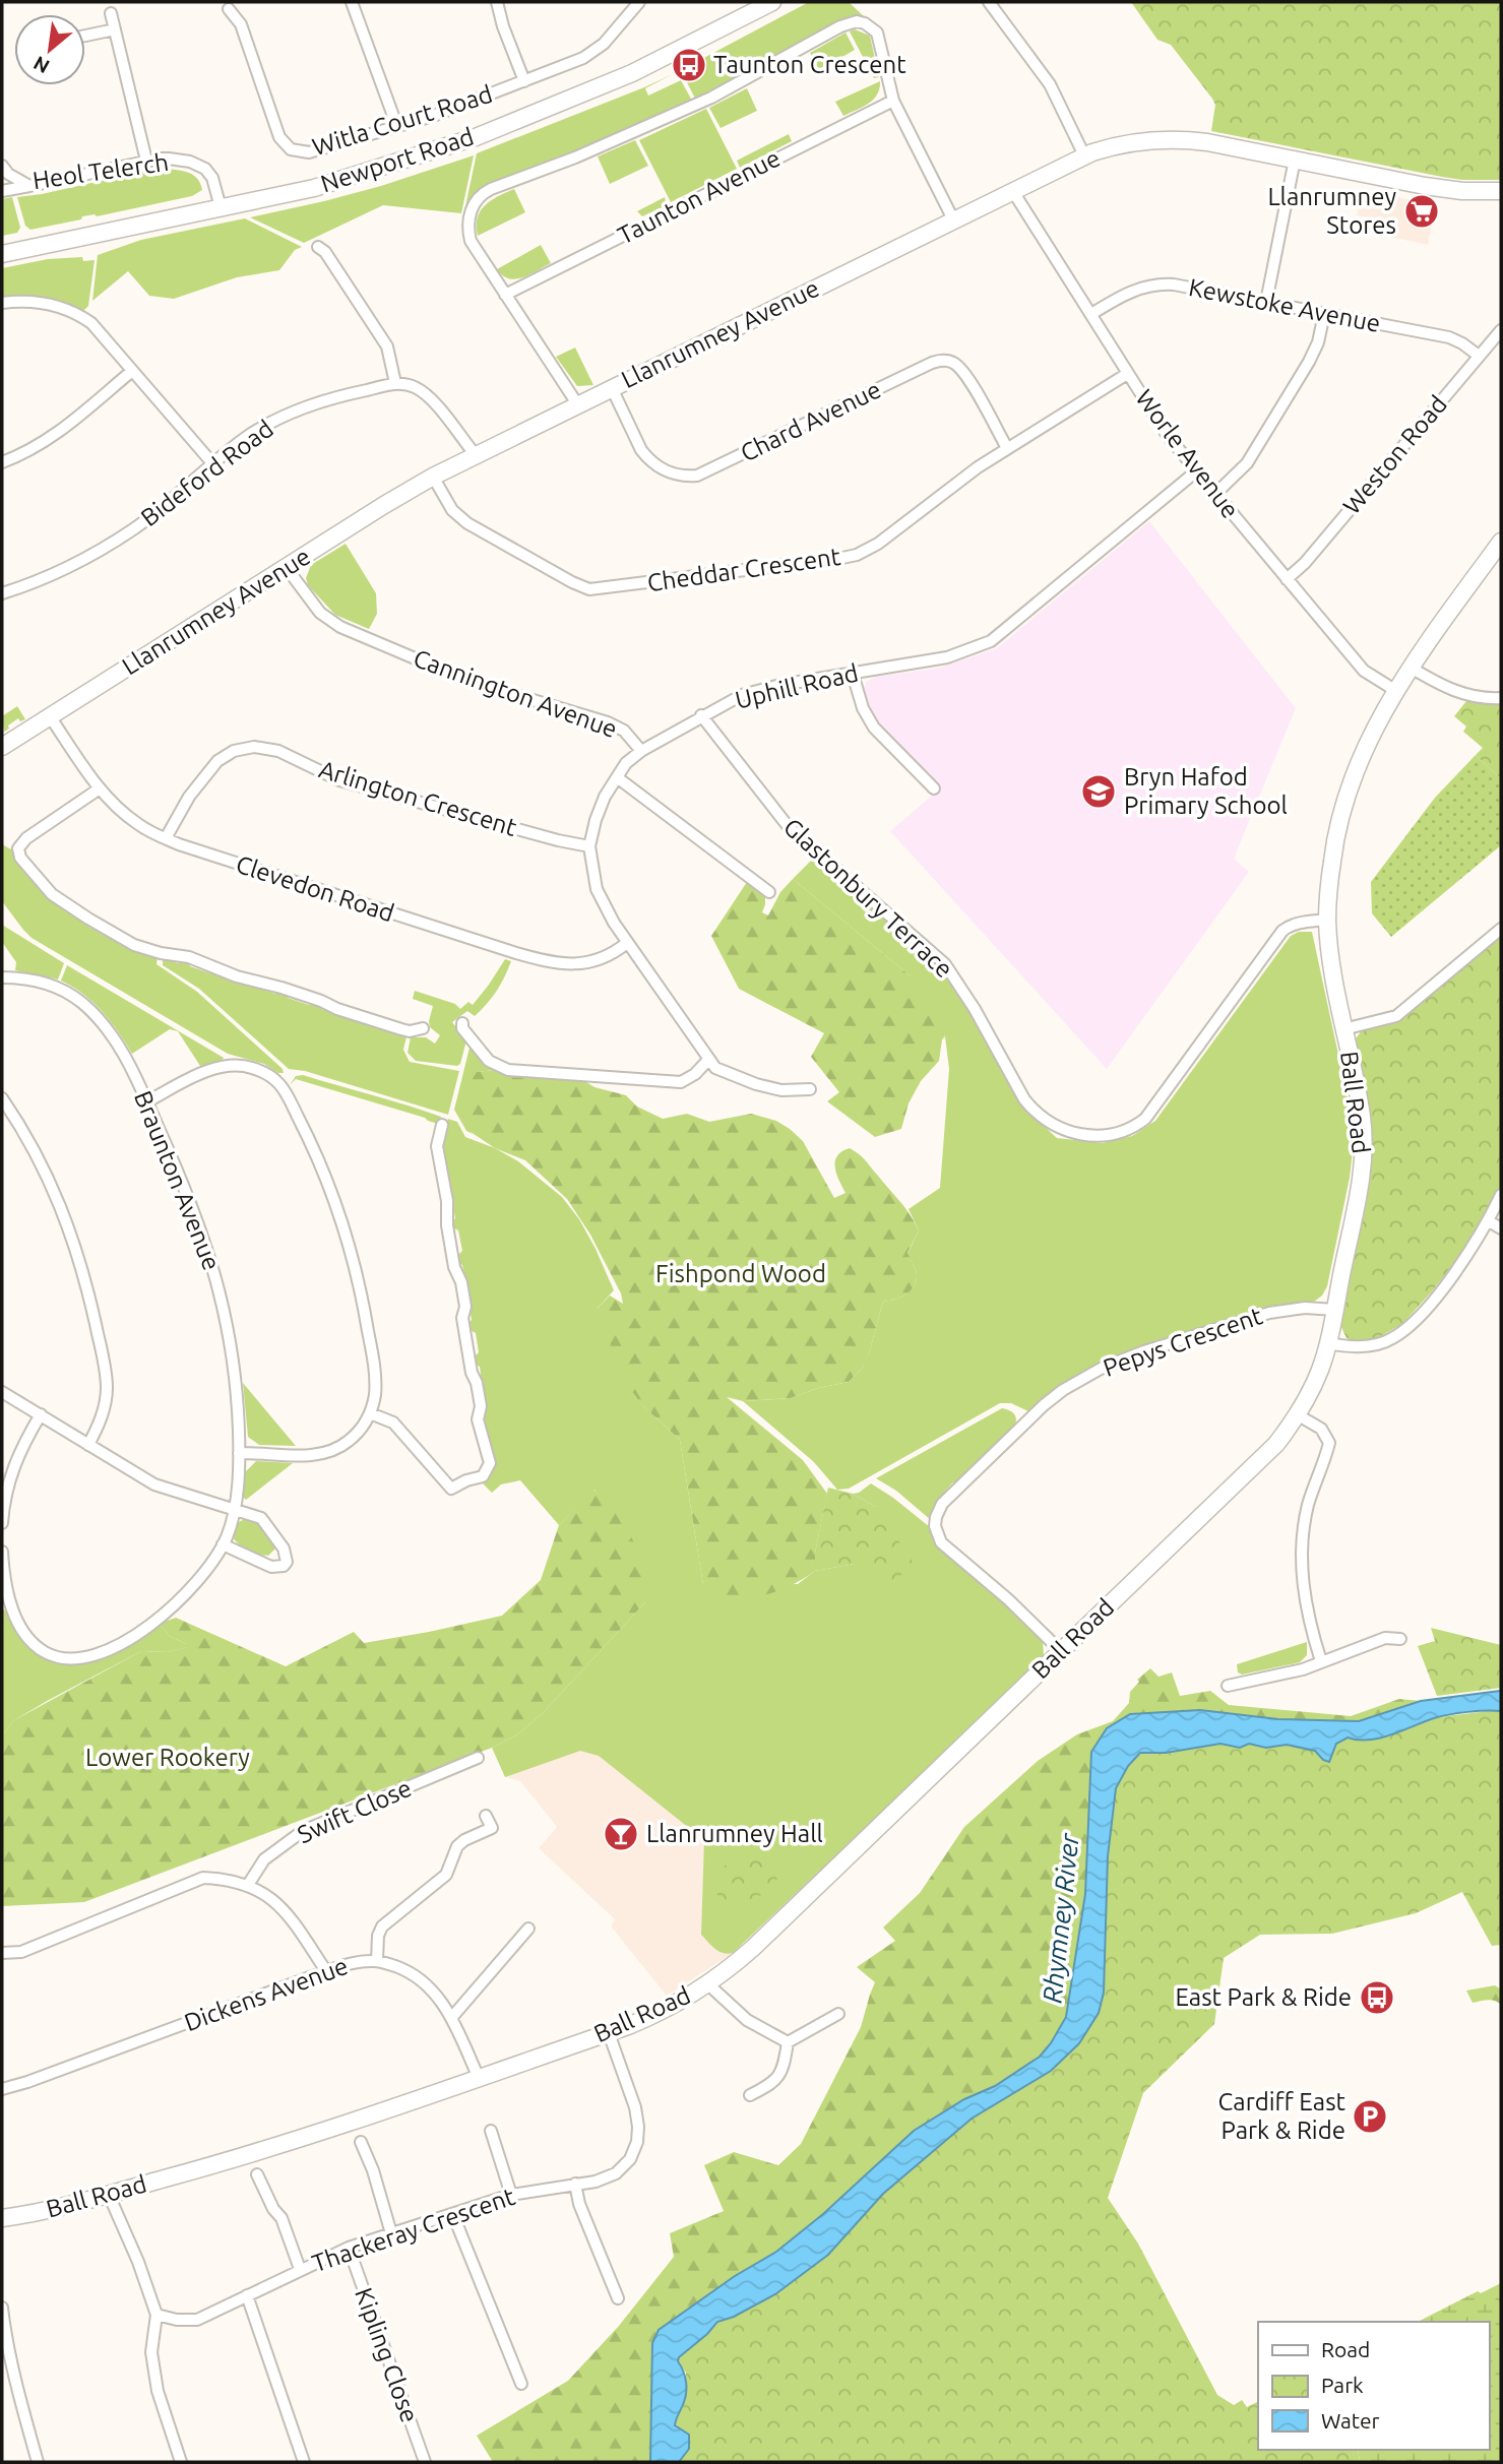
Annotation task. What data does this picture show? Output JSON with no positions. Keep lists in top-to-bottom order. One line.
{"streets":{"street":["Witla Court Road","Newport Road","Heol Telerch","Taunton Avenue","Kewstoke Avenue","Llanrumney Avenue","Chard Avenue","Worle Avenue","Weston Road","Bideford Road","Cheddar Crescent","Uphill Road","Cannington Avenue","Arlington Crescent","Clevedon Road","Glastonbury Terrace","Ball Road","Braunton Avenue","Pepys Crescent","Swift Close","Dickens Avenue","Thackeray Crescent","Kipling Close"]},"crossings":[["Newport Road","Heol Telerch"],["Kewstoke Avenue","Worle Avenue"],["Kewstoke Avenue","Weston Road"],["Llanrumney Avenue","Chard Avenue"],["Llanrumney Avenue","Worle Avenue"],["Llanrumney Avenue","Cheddar Crescent"],["Llanrumney Avenue","Cannington Avenue"],["Llanrumney Avenue","Clevedon Road"],["Chard Avenue","Cheddar Crescent"],["Worle Avenue","Weston Road"],["Worle Avenue","Cheddar Crescent"],["Worle Avenue","Uphill Road"],["Worle Avenue","Ball Road"],["Uphill Road","Cannington Avenue"],["Uphill Road","Arlington Crescent"],["Uphill Road","Clevedon Road"],["Uphill Road","Glastonbury Terrace"],["Arlington Crescent","Clevedon Road"],["Glastonbury Terrace","Ball Road"],["Ball Road","Pepys Crescent"],["Ball Road","Dickens Avenue"],["Ball Road","Thackeray Crescent"],["Thackeray Crescent","Kipling Close"]],"water":["Rhymney River"],"parks":["Fishpond Wood","Lower Rookery"],"places":{"bus stop":["Taunton Crescent","East Park & Ride"],"supermarket":["Llanrumney Stores"],"school or university":["Bryn Hafod Primary School"],"bar":["Llanrumney Hall"],"parking":["Cardiff East Park & Ride"]},"legend":["Road","Park","Water"],"north":"bottom left"}
